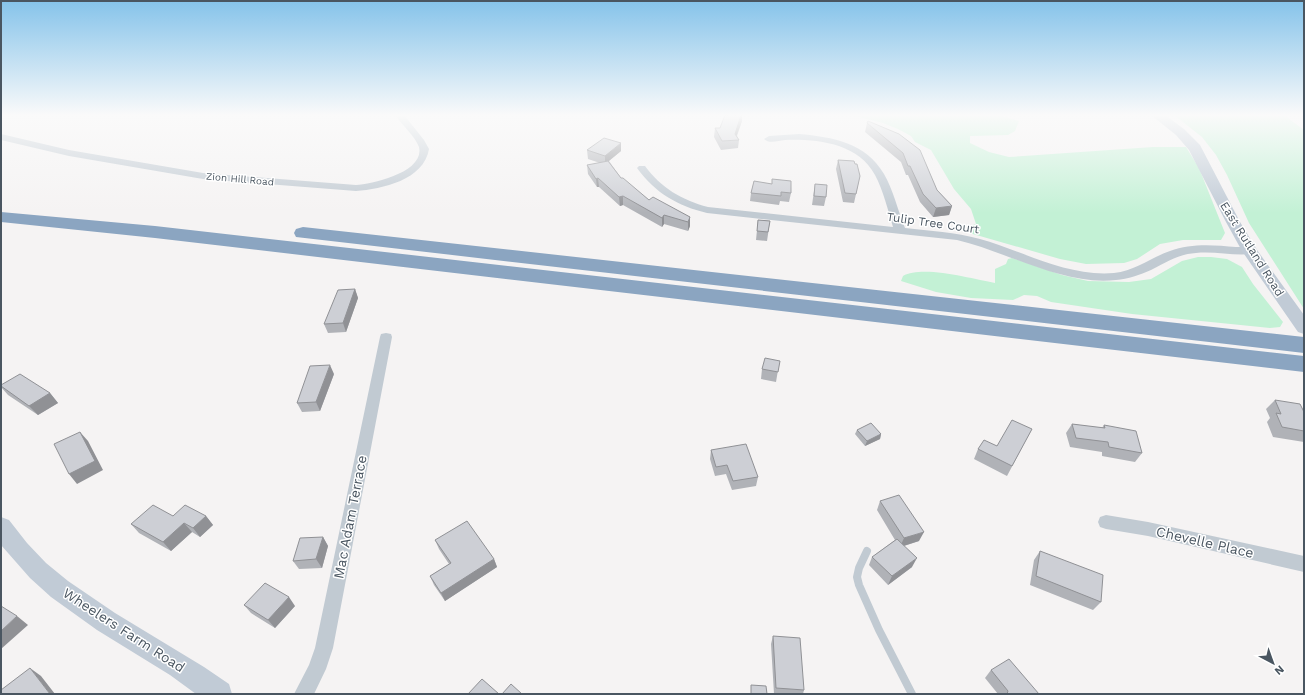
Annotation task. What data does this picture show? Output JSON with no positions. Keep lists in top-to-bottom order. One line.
{"streets":{"main road":["East Rutland Road","Wheelers Farm Road"],"street":["Zion Hill Road","Tulip Tree Court","Mac Adam Terrace","Chevelle Place"]},"crossings":[["Tulip Tree Court","East Rutland Road"]],"north":"bottom right"}
